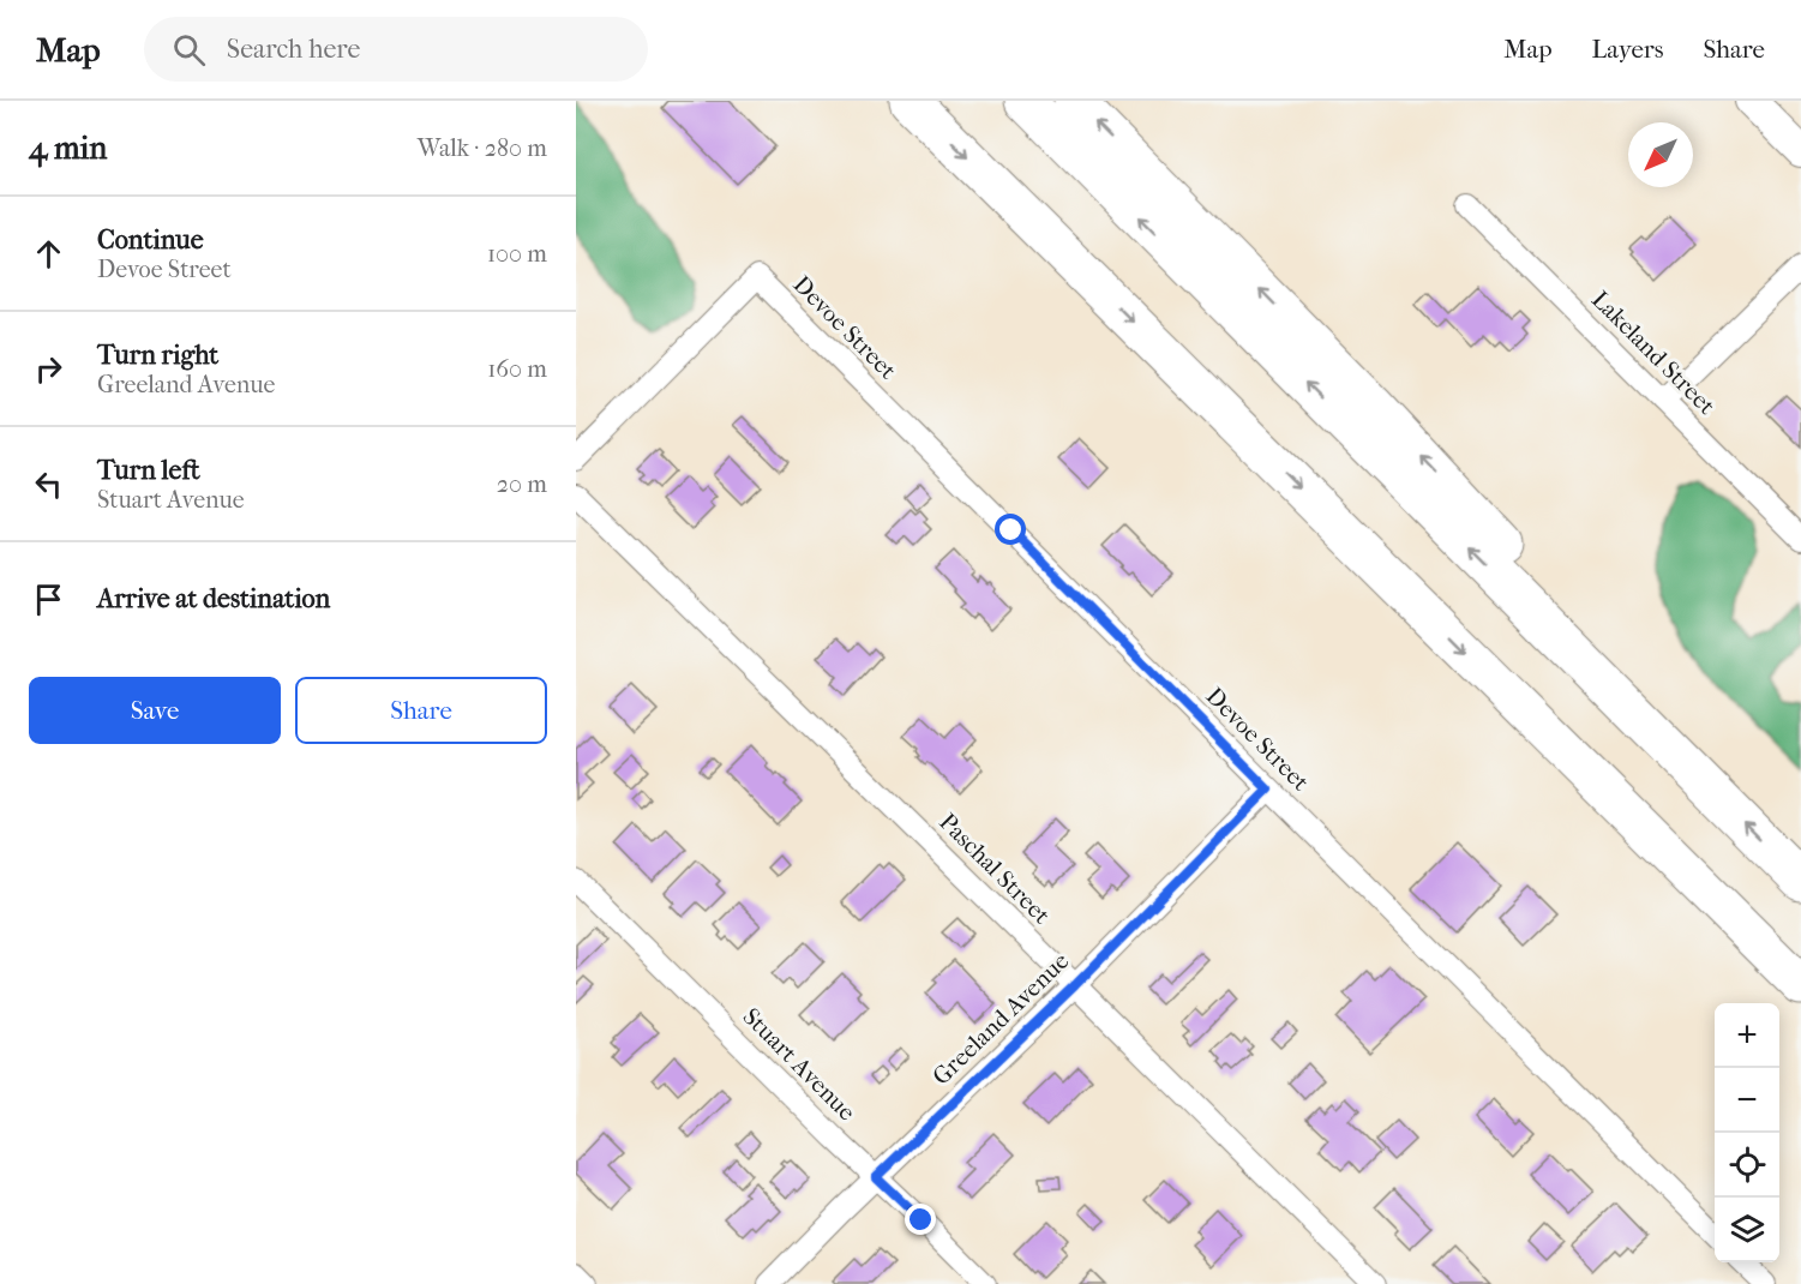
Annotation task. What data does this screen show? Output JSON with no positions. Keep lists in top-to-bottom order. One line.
{"streets":{"street":["Devoe Street","Lakeland Street","Paschal Street","Greeland Avenue","Stuart Avenue"]},"crossings":[["Devoe Street","Greeland Avenue"],["Paschal Street","Greeland Avenue"],["Greeland Avenue","Stuart Avenue"]],"north":"bottom left","page":{"header":"Map","search":"Search here","nav":["Map","Layers","Share"],"heading":["4 min","Walk · 280 m"],"list":[["Continue","Devoe Street","100 m"],["Turn right","Greeland Avenue","160 m"],["Turn left","Stuart Avenue","20 m"],"Arrive at destination"],"buttons":["Save","Share"],"map_buttons":["+","−"]}}
